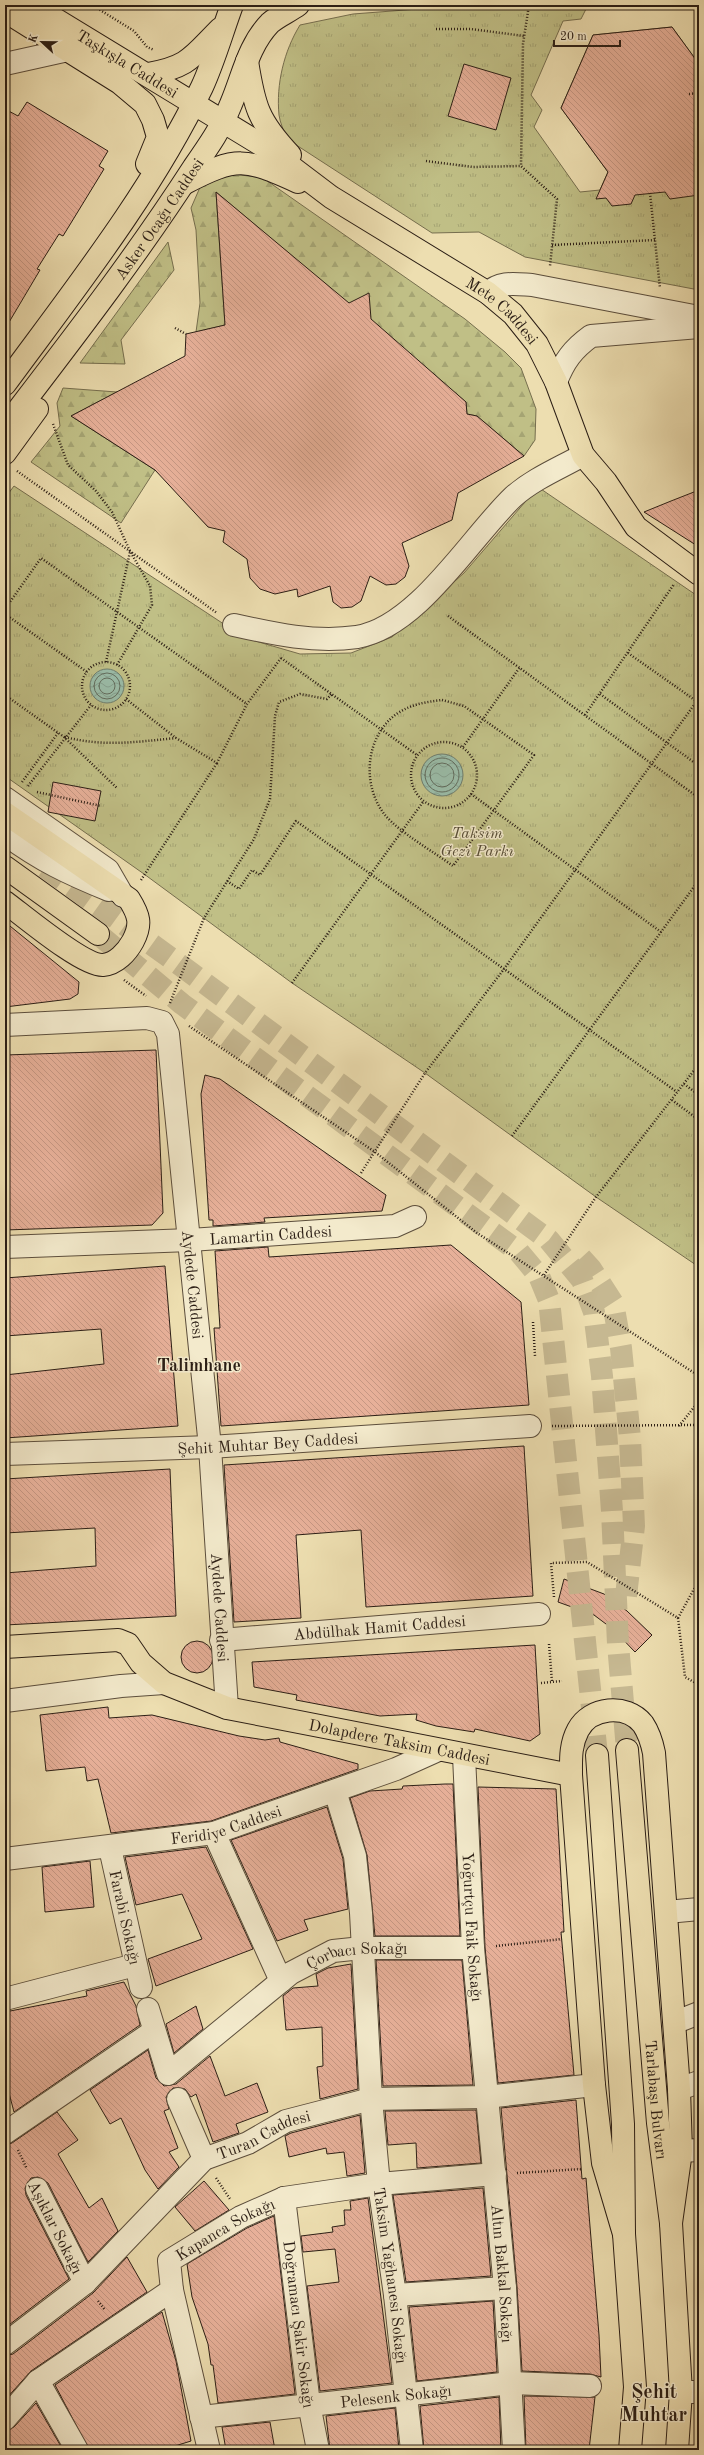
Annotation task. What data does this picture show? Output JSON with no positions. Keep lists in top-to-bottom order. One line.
{"streets":{"main road":["Taşkışla Caddesi","Asker Ocağı Caddesi","Mete Caddesi","Dolapdere Taksim Caddesi","Tarlabaşı Bulvarı"],"street":["Lamartin Caddesi","Aydede Caddesi","Şehit Muhtar Bey Caddesi","Abdülhak Hamit Caddesi","Feridiye Caddesi","Farabi Sokağı","Yoğurtçu Faik Sokağı","Çorbacı Sokağı","Turan Caddesi","Aşıklar Sokağı","Kapanca Sokağı","Altın Bakkal Sokağı","Taksim Yağhanesi Sokağı","Doğramacı Şakir Sokağı","Pelesenk Sokağı"]},"crossings":[["Taşkışla Caddesi","Asker Ocağı Caddesi"],["Taşkışla Caddesi","Mete Caddesi"],["Asker Ocağı Caddesi","Mete Caddesi"],["Lamartin Caddesi","Aydede Caddesi"],["Aydede Caddesi","Şehit Muhtar Bey Caddesi"],["Aydede Caddesi","Abdülhak Hamit Caddesi"],["Aydede Caddesi","Dolapdere Taksim Caddesi"],["Dolapdere Taksim Caddesi","Feridiye Caddesi"],["Dolapdere Taksim Caddesi","Yoğurtçu Faik Sokağı"],["Feridiye Caddesi","Farabi Sokağı"],["Feridiye Caddesi","Taksim Yağhanesi Sokağı"],["Yoğurtçu Faik Sokağı","Çorbacı Sokağı"],["Yoğurtçu Faik Sokağı","Turan Caddesi"],["Yoğurtçu Faik Sokağı","Altın Bakkal Sokağı"],["Çorbacı Sokağı","Taksim Yağhanesi Sokağı"],["Turan Caddesi","Aşıklar Sokağı"],["Turan Caddesi","Altın Bakkal Sokağı"],["Turan Caddesi","Taksim Yağhanesi Sokağı"],["Kapanca Sokağı","Altın Bakkal Sokağı"],["Kapanca Sokağı","Taksim Yağhanesi Sokağı"],["Kapanca Sokağı","Doğramacı Şakir Sokağı"],["Altın Bakkal Sokağı","Pelesenk Sokağı"],["Taksim Yağhanesi Sokağı","Pelesenk Sokağı"],["Doğramacı Şakir Sokağı","Pelesenk Sokağı"]],"districts":["Talimhane","Şehit Muhtar"],"parks":["Taksim Gezi Parkı"],"scale_bar":"20 m","north":"left"}
